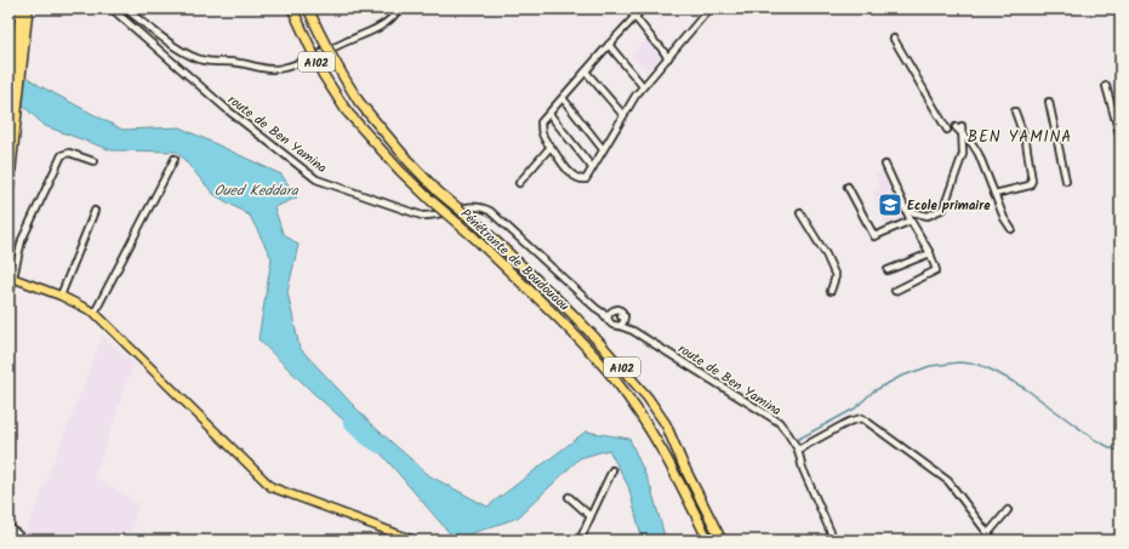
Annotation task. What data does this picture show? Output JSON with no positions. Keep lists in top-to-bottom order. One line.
{"streets":{"highway":["A102","Pénétrante de Boudouaou"],"street":["route de Ben Yamina"]},"districts":["BEN YAMINA"],"water":["Oued Keddara"],"places":{"school or university":["Ecole primaire"]}}
